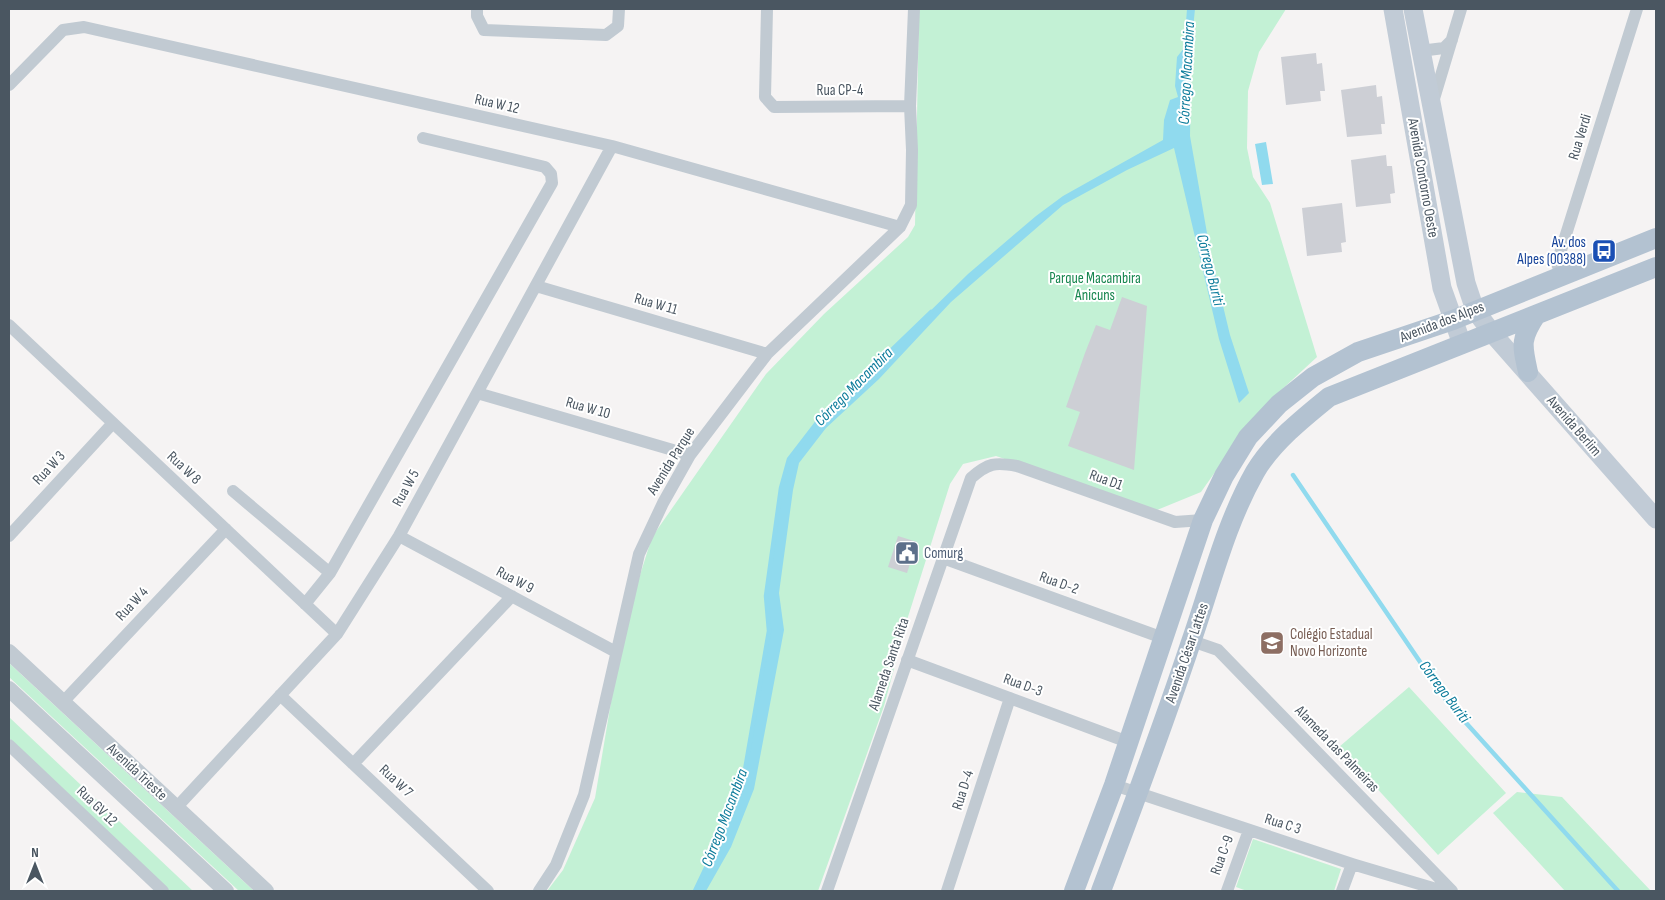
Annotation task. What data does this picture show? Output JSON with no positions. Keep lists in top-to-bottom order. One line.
{"streets":{"main road":["Avenida Contorno Oeste","Avenida dos Alpes","Avenida Berlim","Avenida César Lattes"],"street":["Rua CP-4","Rua W 12","Rua Verdi","Rua W 11","Rua W 10","Avenida Parque","Rua W 3","Rua W 8","Rua D1","Rua W 5","Rua W 9","Rua D-2","Rua W 4","Alameda Santa Rita","Rua D-3","Alameda das Palmeiras","Avenida Trieste","Rua W 7","Rua D-4","Rua GV 12","Rua C 3","Rua C-9"]},"crossings":[["Rua CP-4","Avenida Parque"],["Rua W 12","Avenida Parque"],["Rua W 12","Rua W 5"],["Rua Verdi","Avenida dos Alpes"],["Avenida Contorno Oeste","Avenida dos Alpes"],["Avenida Contorno Oeste","Avenida Berlim"],["Rua W 11","Avenida Parque"],["Rua W 11","Rua W 5"],["Avenida dos Alpes","Avenida Berlim"],["Avenida dos Alpes","Avenida César Lattes"],["Rua W 10","Avenida Parque"],["Rua W 10","Rua W 5"],["Avenida Parque","Rua W 9"],["Rua W 3","Rua W 8"],["Rua W 8","Rua W 5"],["Rua W 8","Rua W 4"],["Rua D1","Avenida César Lattes"],["Rua D1","Alameda Santa Rita"],["Rua W 5","Rua W 9"],["Rua W 5","Avenida Trieste"],["Rua W 5","Rua W 7"],["Rua D-2","Avenida César Lattes"],["Rua D-2","Alameda Santa Rita"],["Rua W 4","Avenida Trieste"],["Avenida César Lattes","Rua D-3"],["Avenida César Lattes","Alameda das Palmeiras"],["Avenida César Lattes","Rua C 3"],["Alameda Santa Rita","Rua D-3"],["Rua D-3","Rua D-4"],["Rua C 3","Rua C-9"]],"water":["Córrego Macambira","Córrego Buriti"],"parks":["Parque Macambira Anicuns"],"places":{"bus stop":["Av. dos Alpes (00388)"],"public building":["Comurg"],"school or university":["Colégio Estadual Novo Horizonte"]},"north":"top"}
